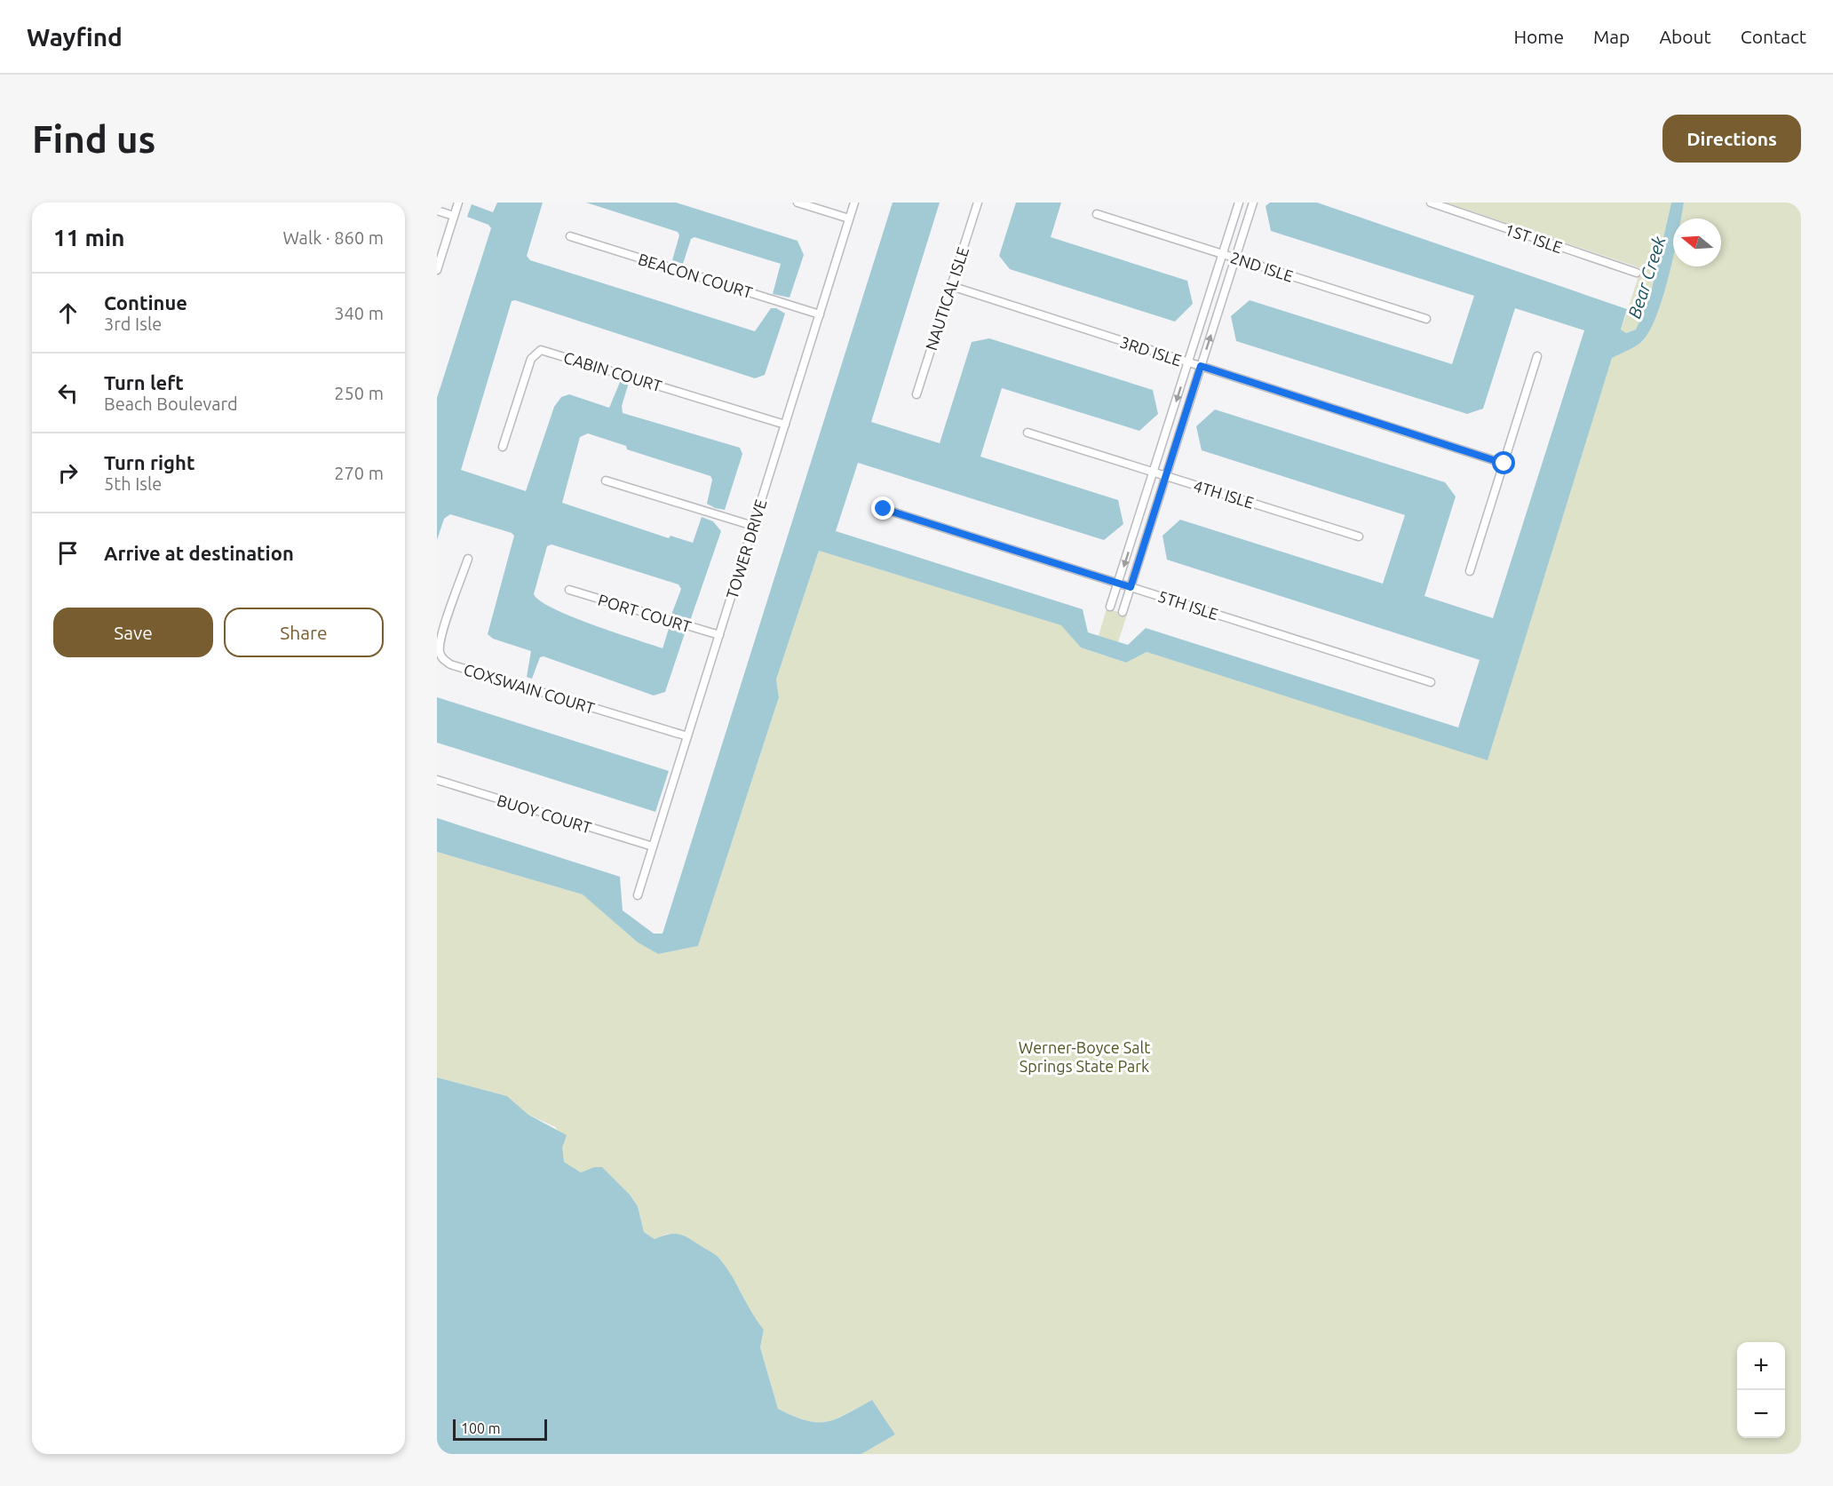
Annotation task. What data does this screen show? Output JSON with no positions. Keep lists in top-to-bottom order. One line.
{"streets":{"street":["1ST ISLE","2ND ISLE","BEACON COURT","NAUTICAL ISLE","3RD ISLE","CABIN COURT","4TH ISLE","TOWER DRIVE","5TH ISLE","PORT COURT","COXSWAIN COURT","BUOY COURT"]},"crossings":[["BEACON COURT","TOWER DRIVE"],["NAUTICAL ISLE","3RD ISLE"],["CABIN COURT","TOWER DRIVE"],["TOWER DRIVE","PORT COURT"],["TOWER DRIVE","COXSWAIN COURT"],["TOWER DRIVE","BUOY COURT"]],"water":["Bear Creek"],"parks":["Werner-Boyce Salt Springs State Park"],"scale_bar":"100 m","north":"left","page":{"header":"Wayfind","nav":["Home","Map","About","Contact"],"buttons":["Directions",["Save","Share"]],"title":"Find us","heading":["11 min","Walk · 860 m"],"list":[["Continue","3rd Isle","340 m"],["Turn left","Beach Boulevard","250 m"],["Turn right","5th Isle","270 m"],"Arrive at destination"],"map_buttons":["+","−"],"scale":"100 m"}}
